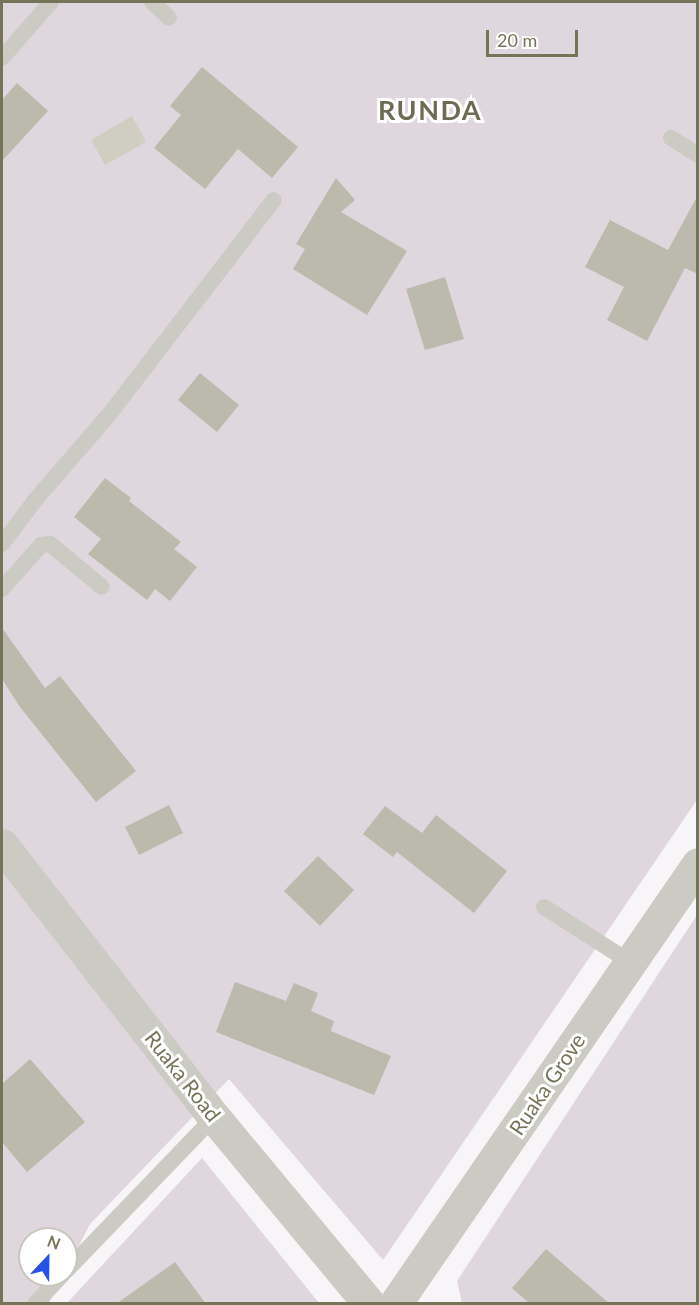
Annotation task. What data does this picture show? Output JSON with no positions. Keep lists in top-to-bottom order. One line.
{"streets":{"street":["Ruaka Road","Ruaka Grove"]},"districts":["RUNDA"],"scale_bar":"20 m","north":"top"}
